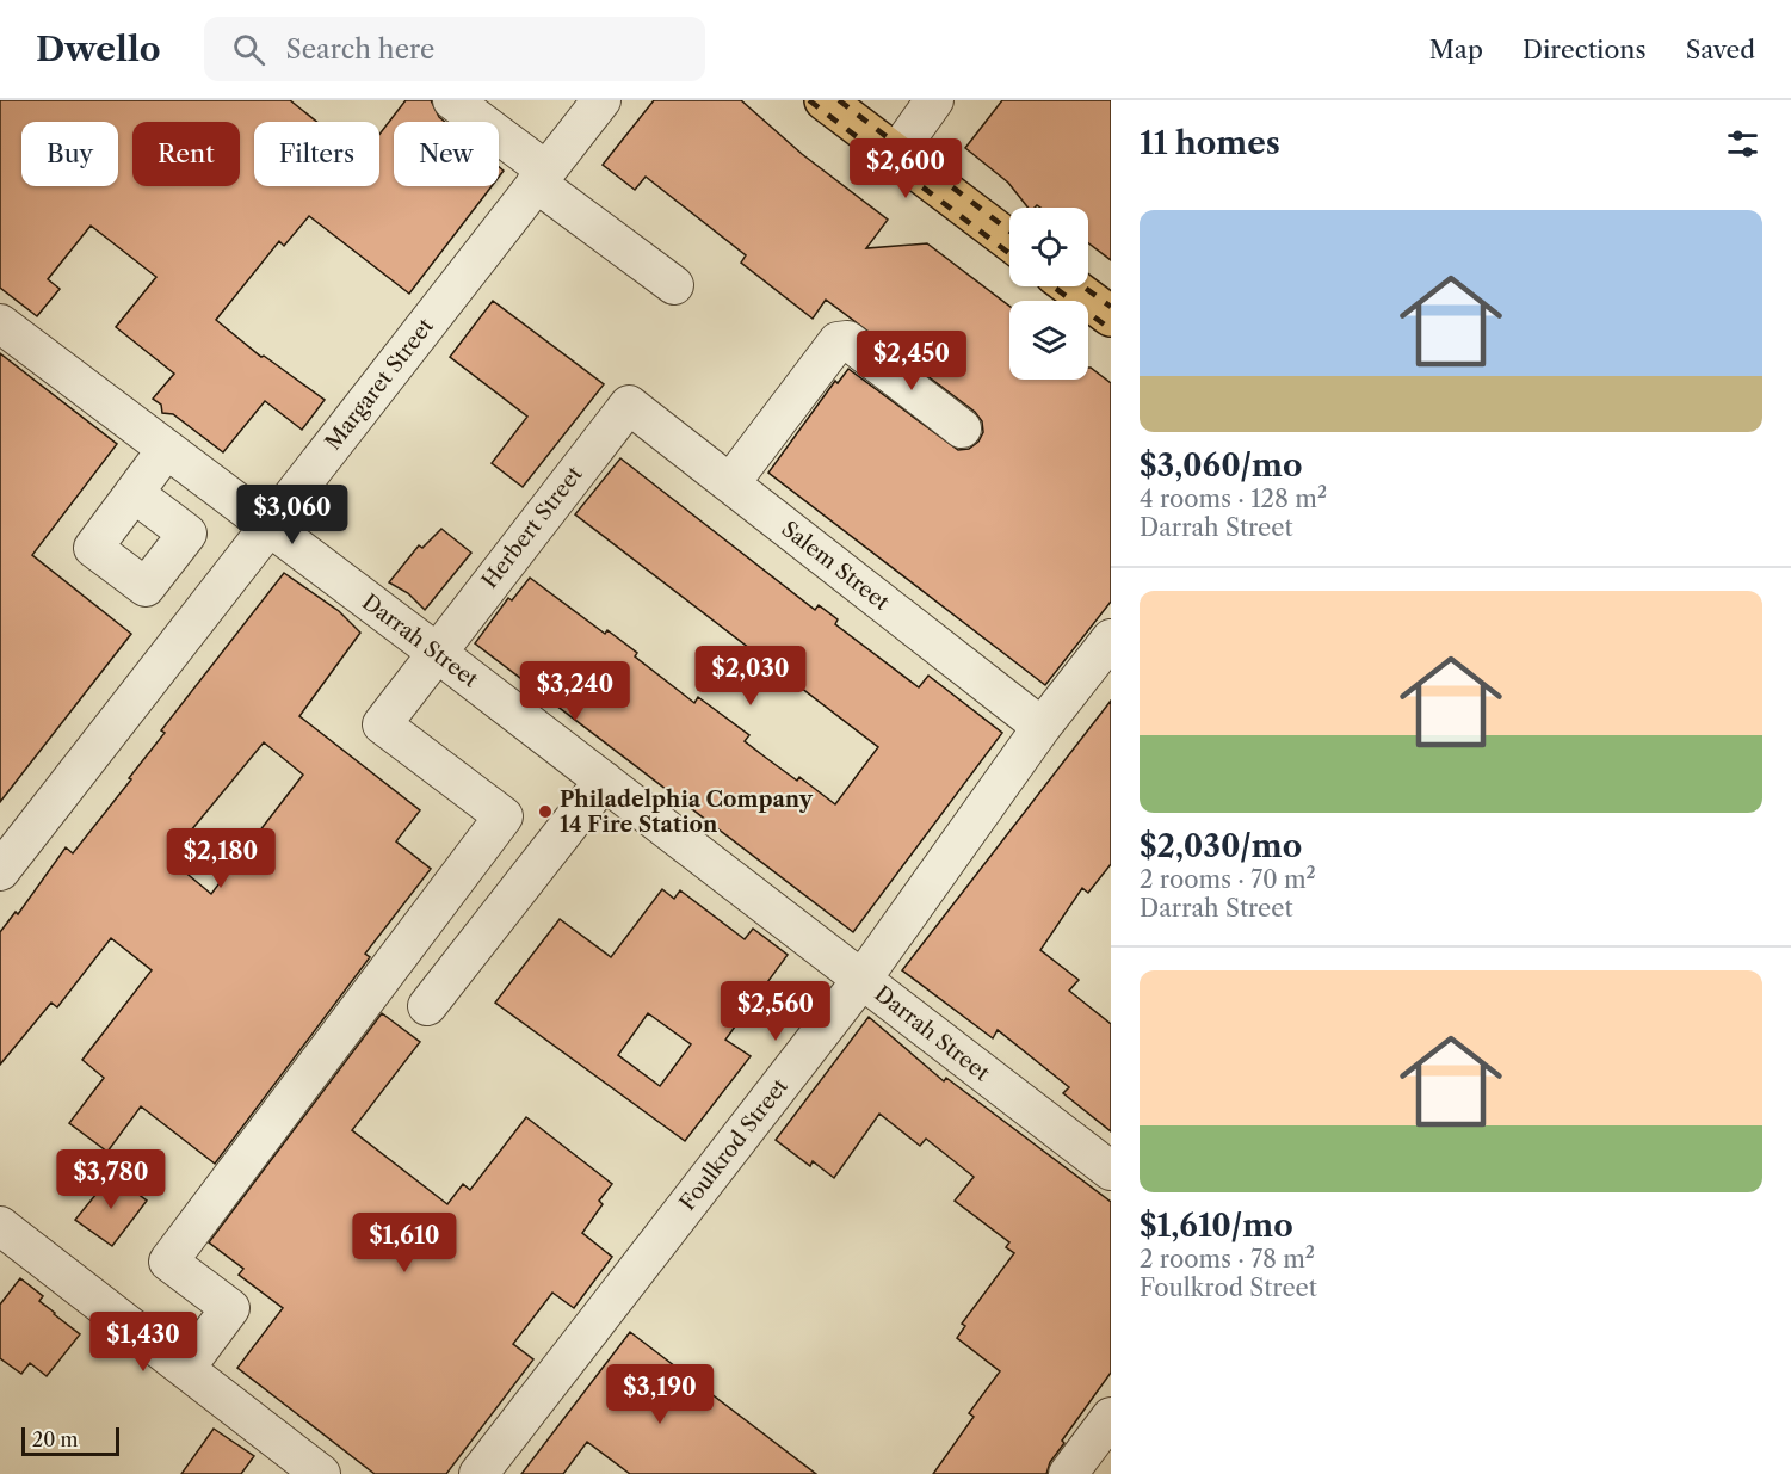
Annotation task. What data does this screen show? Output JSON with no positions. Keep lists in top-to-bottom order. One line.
{"streets":{"street":["Margaret Street","Herbert Street","Salem Street","Darrah Street","Foulkrod Street"]},"crossings":[["Margaret Street","Darrah Street"],["Herbert Street","Salem Street"],["Herbert Street","Darrah Street"],["Salem Street","Foulkrod Street"],["Darrah Street","Foulkrod Street"]],"places":["Philadelphia Company 14 Fire Station"],"scale_bar":"20 m","page":{"header":"Dwello","search":"Search here","nav":["Map","Directions","Saved"],"heading":"11 homes","chip":["Buy","Rent","Filters","New"],"price":["$2,600","$2,450","$3,060","$2,030","$3,240","$2,180","$2,560","$3,780","$1,610","$1,430","$3,190"],"list":[{"name":"$3,060/mo","note":"4 rooms · 128 m² · Darrah Street"},{"name":"$2,030/mo","note":"2 rooms · 70 m² · Darrah Street"},{"name":"$1,610/mo","note":"2 rooms · 78 m² · Foulkrod Street"}],"scale":"20 m"}}
